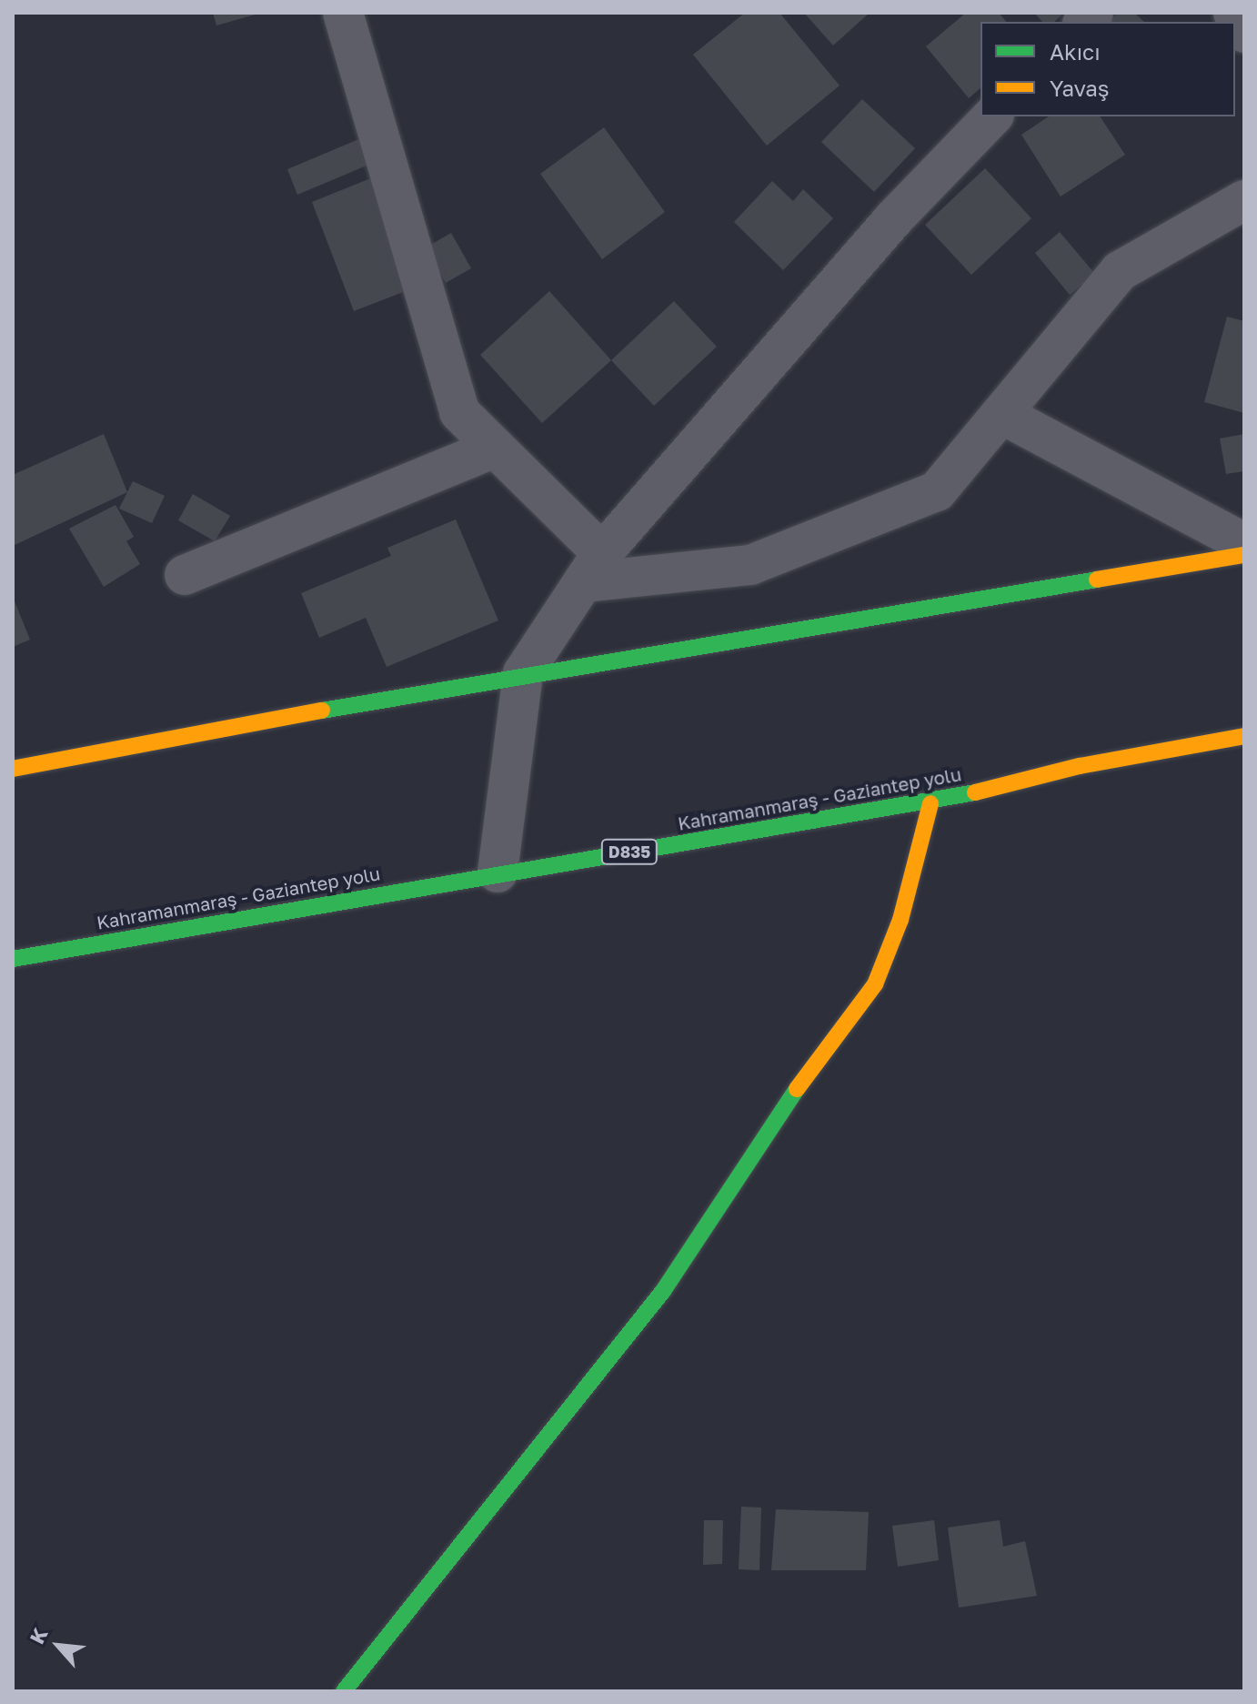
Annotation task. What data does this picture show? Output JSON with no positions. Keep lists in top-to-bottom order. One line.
{"streets":{"main road":["Kahramanmaraş - Gaziantep yolu","D835"]},"legend":["Akıcı","Yavaş"],"north":"top left"}
